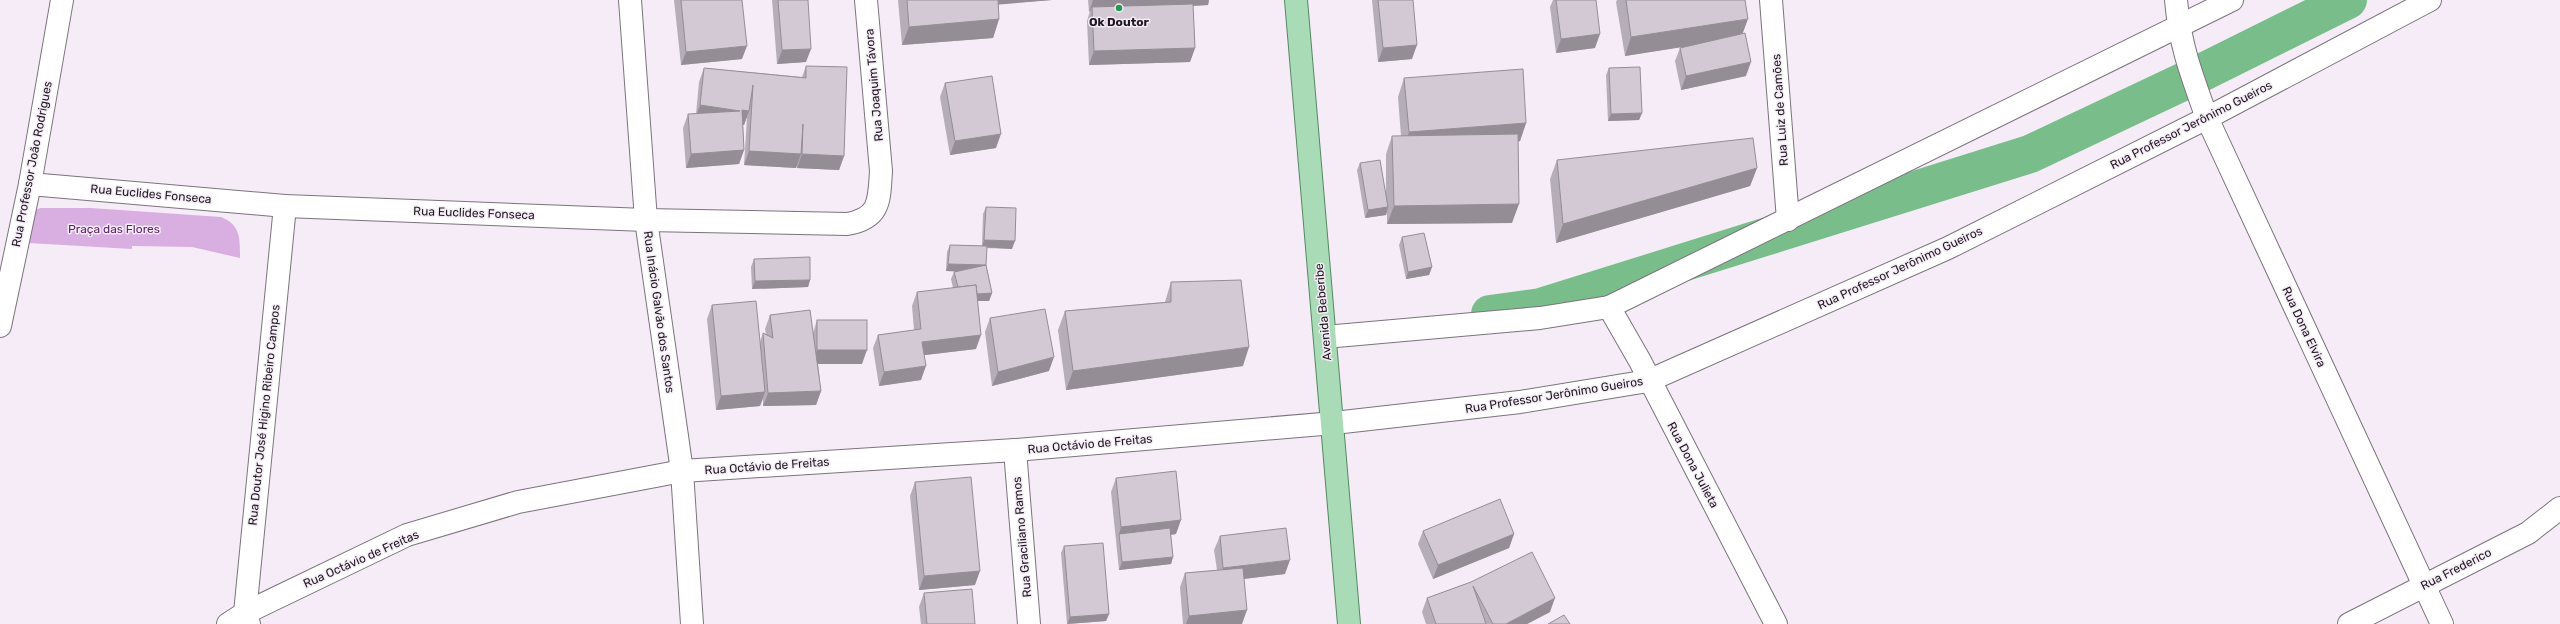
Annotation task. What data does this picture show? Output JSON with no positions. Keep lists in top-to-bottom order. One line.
{"streets":{"main road":["Avenida Beberibe"],"street":["Rua Joaquim Távora","Rua Luiz de Camões","Rua Professor Jerônimo Gueiros","Rua Professor João Rodrigues","Rua Euclides Fonseca","Rua Inácio Galvão dos Santos","Rua Dona Elvira","Rua Doutor José Higino Ribeiro Campos","Rua Octávio de Freitas","Rua Dona Julieta","Rua Graciliano Ramos","Rua Frederico"]},"crossings":[["Rua Joaquim Távora","Rua Euclides Fonseca"],["Rua Professor Jerônimo Gueiros","Avenida Beberibe"],["Rua Professor Jerônimo Gueiros","Rua Dona Elvira"],["Rua Professor Jerônimo Gueiros","Rua Octávio de Freitas"],["Rua Professor Jerônimo Gueiros","Rua Dona Julieta"],["Rua Professor João Rodrigues","Rua Euclides Fonseca"],["Rua Euclides Fonseca","Rua Inácio Galvão dos Santos"],["Rua Euclides Fonseca","Rua Doutor José Higino Ribeiro Campos"],["Rua Inácio Galvão dos Santos","Rua Octávio de Freitas"],["Avenida Beberibe","Rua Octávio de Freitas"],["Rua Dona Elvira","Rua Frederico"],["Rua Doutor José Higino Ribeiro Campos","Rua Octávio de Freitas"],["Rua Octávio de Freitas","Rua Graciliano Ramos"]],"parks":["Praça das Flores"],"places":["Ok Doutor"]}
